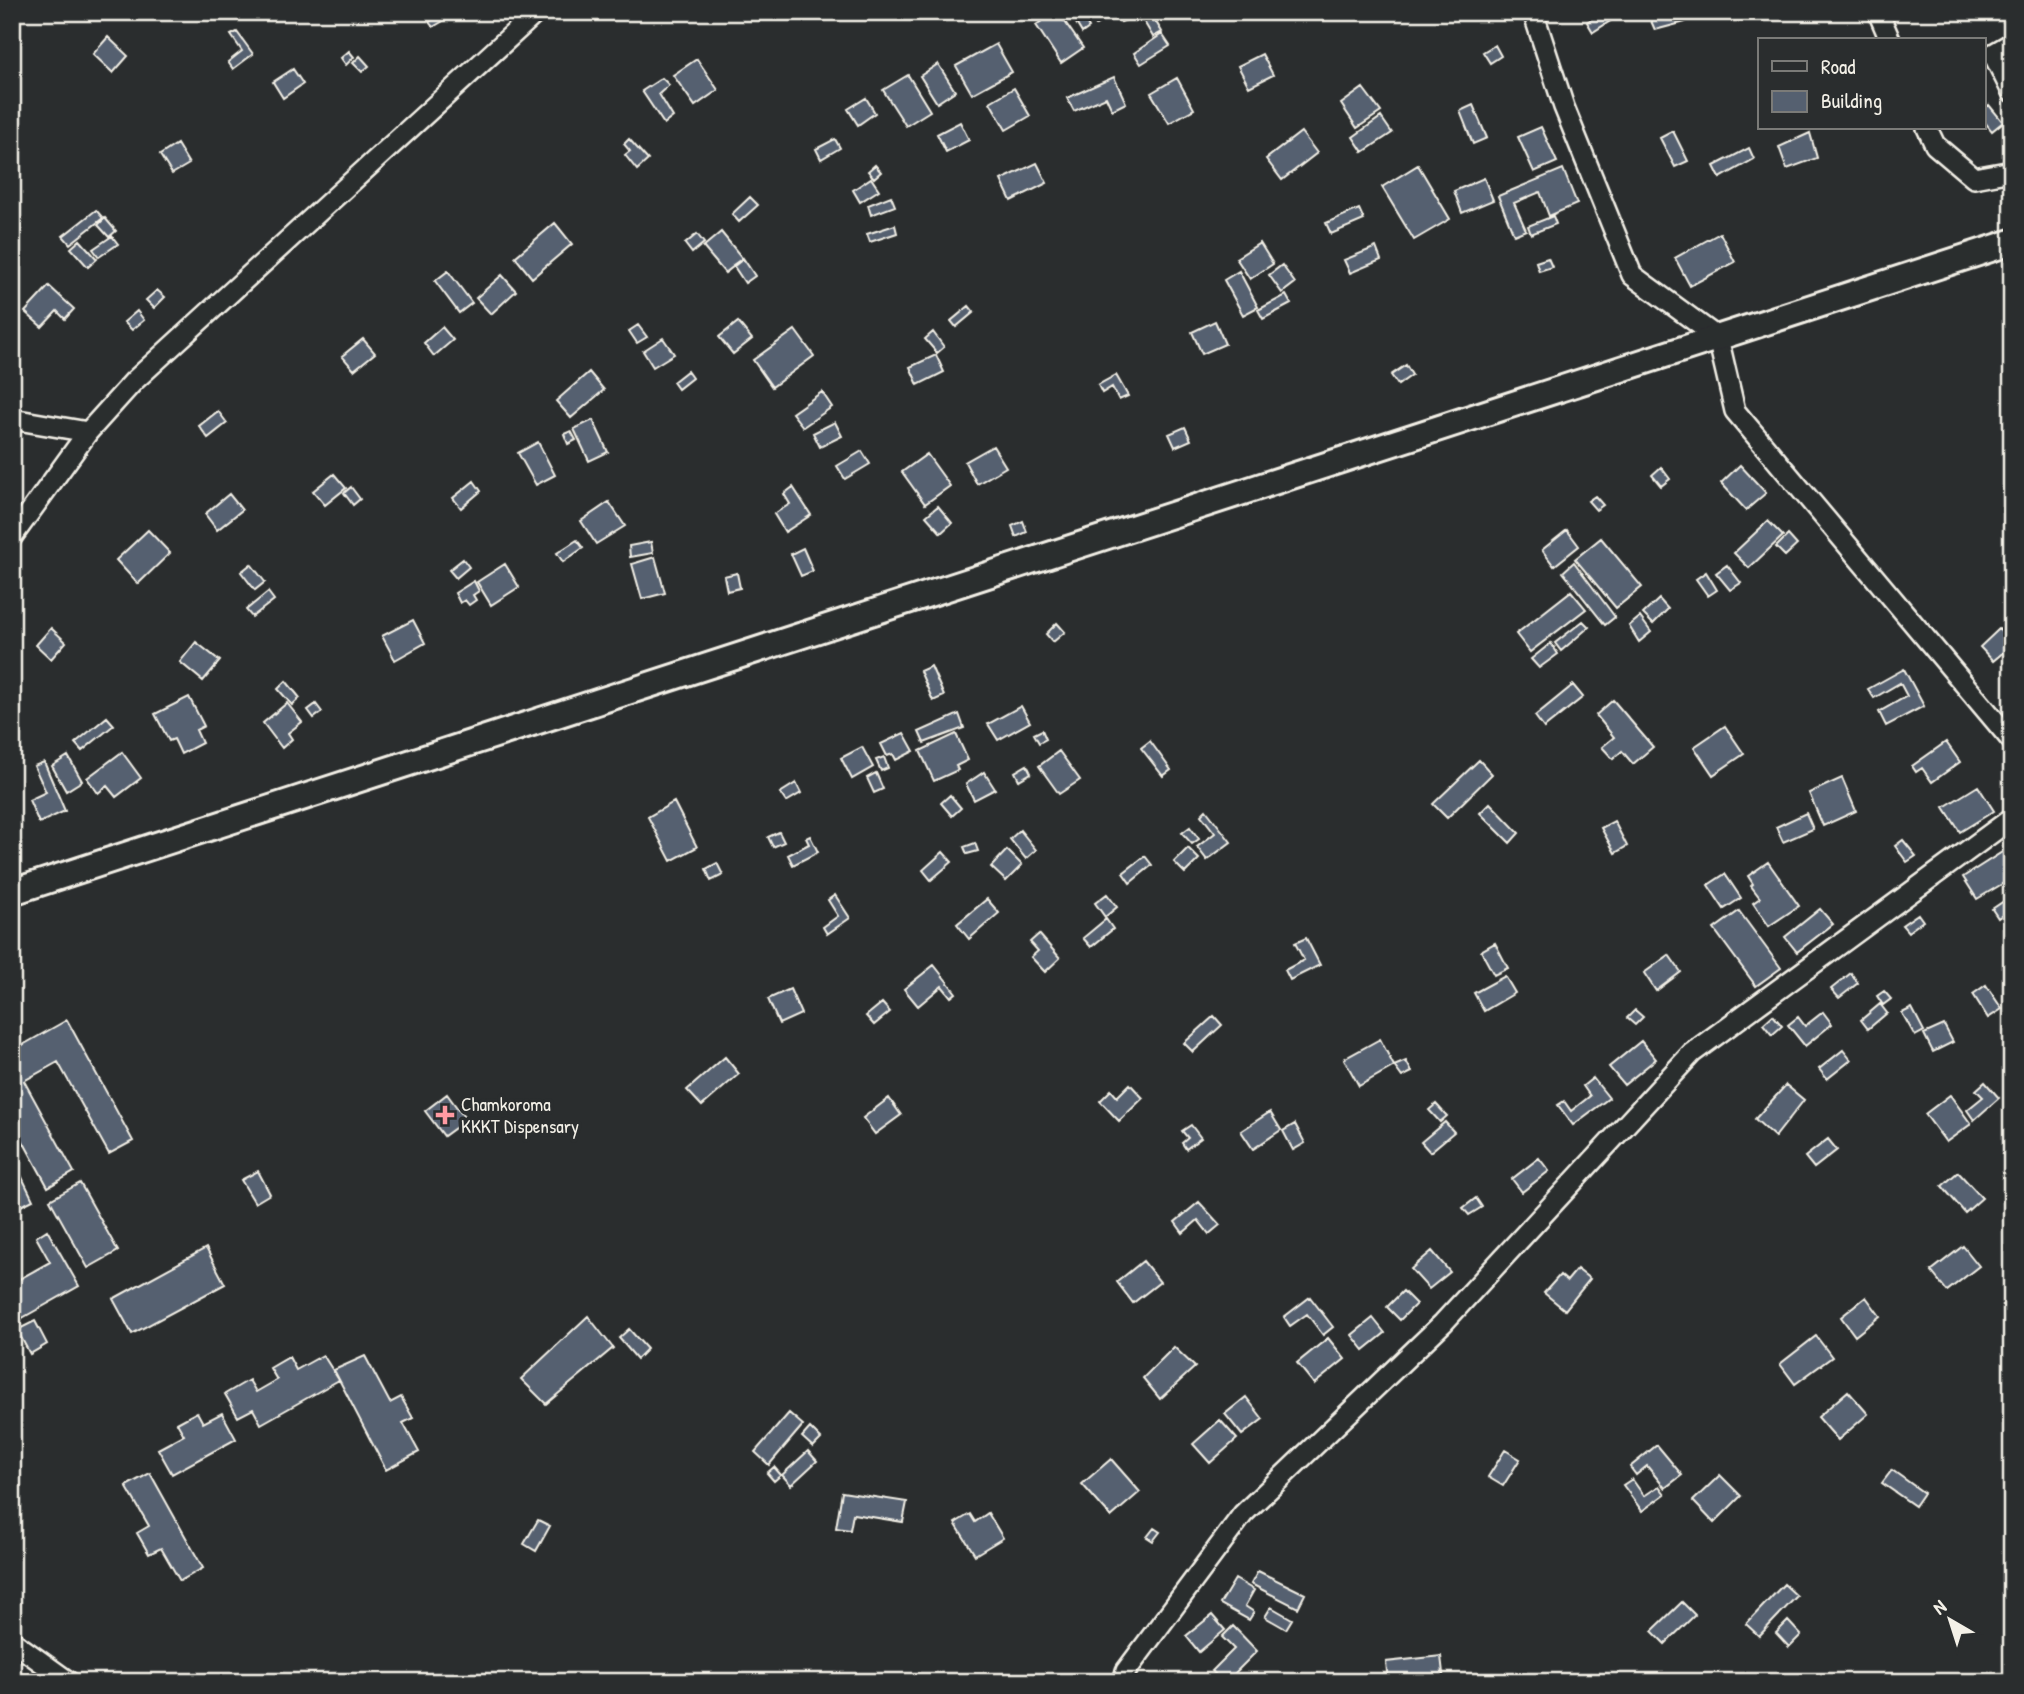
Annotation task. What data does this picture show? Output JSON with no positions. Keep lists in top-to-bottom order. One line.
{"places":{"health":["Chamkoroma KKKT Dispensary"]},"legend":["Road","Building"],"north":"top left"}
